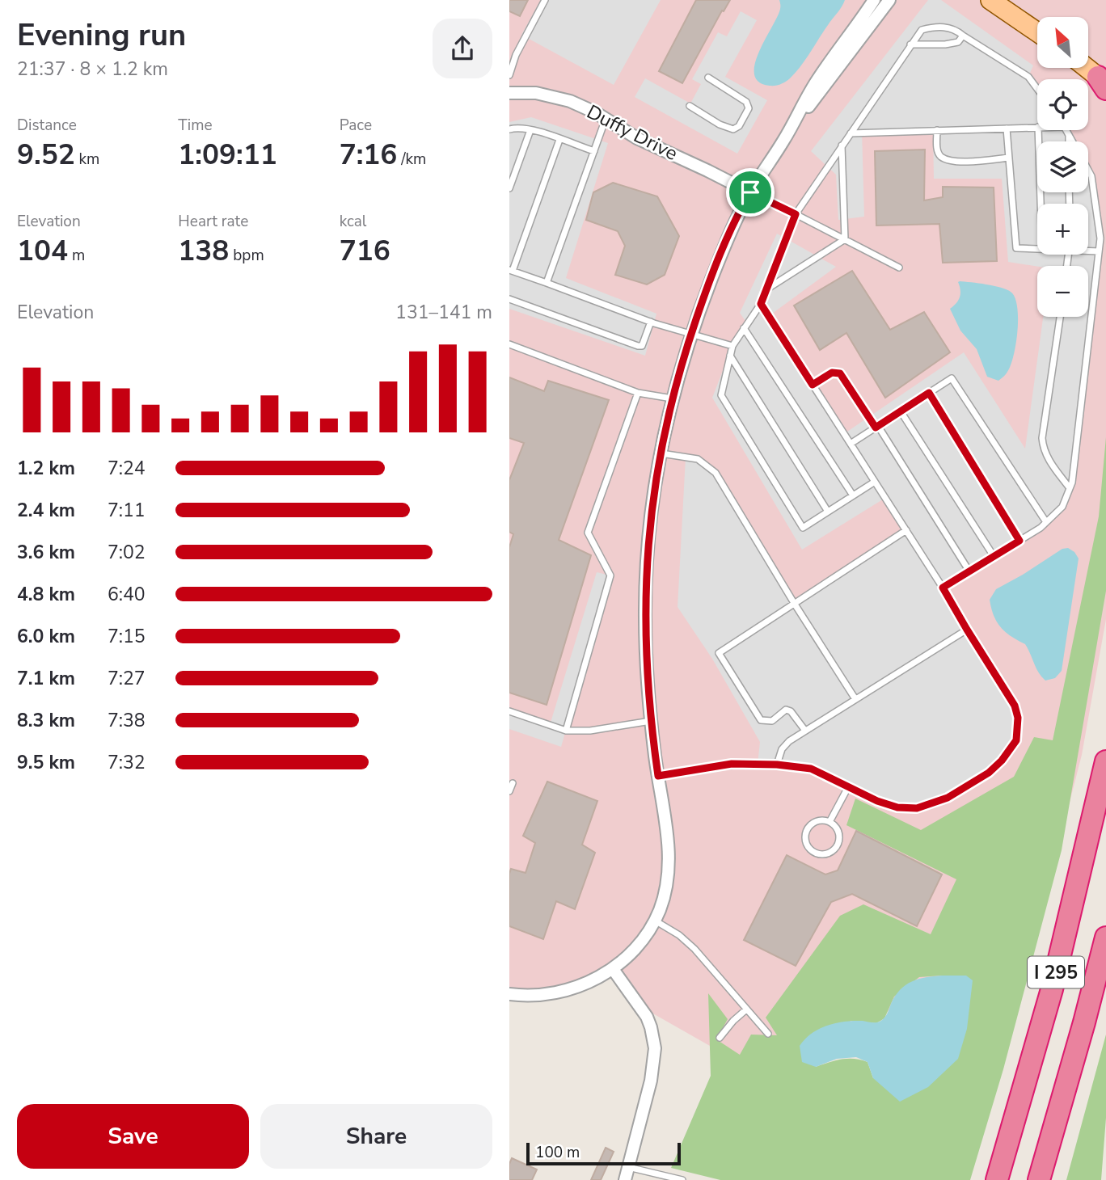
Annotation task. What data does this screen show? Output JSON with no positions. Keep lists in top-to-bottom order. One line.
{"streets":{"highway":["I 295"],"street":["Duffy Drive"]},"scale_bar":"100 m","north":"top left","page":{"heading":["Evening run","21:37 · 8 × 1.2 km"],"map_buttons":["+","−"],"stats":[["Distance","9.52 km"],["Time","1:09:11"],["Pace","7:16 /km"],["Elevation","104 m"],["Heart rate","138 bpm"],["kcal","716"]],"chart":["Elevation","131–141 m"],"list":[{"name":"1.2 km","note":"7:24"},{"name":"2.4 km","note":"7:11"},{"name":"3.6 km","note":"7:02"},{"name":"4.8 km","note":"6:40"},{"name":"6.0 km","note":"7:15"},{"name":"7.1 km","note":"7:27"},{"name":"8.3 km","note":"7:38"},{"name":"9.5 km","note":"7:32"}],"buttons":["Save","Share"],"scale":"100 m"}}
